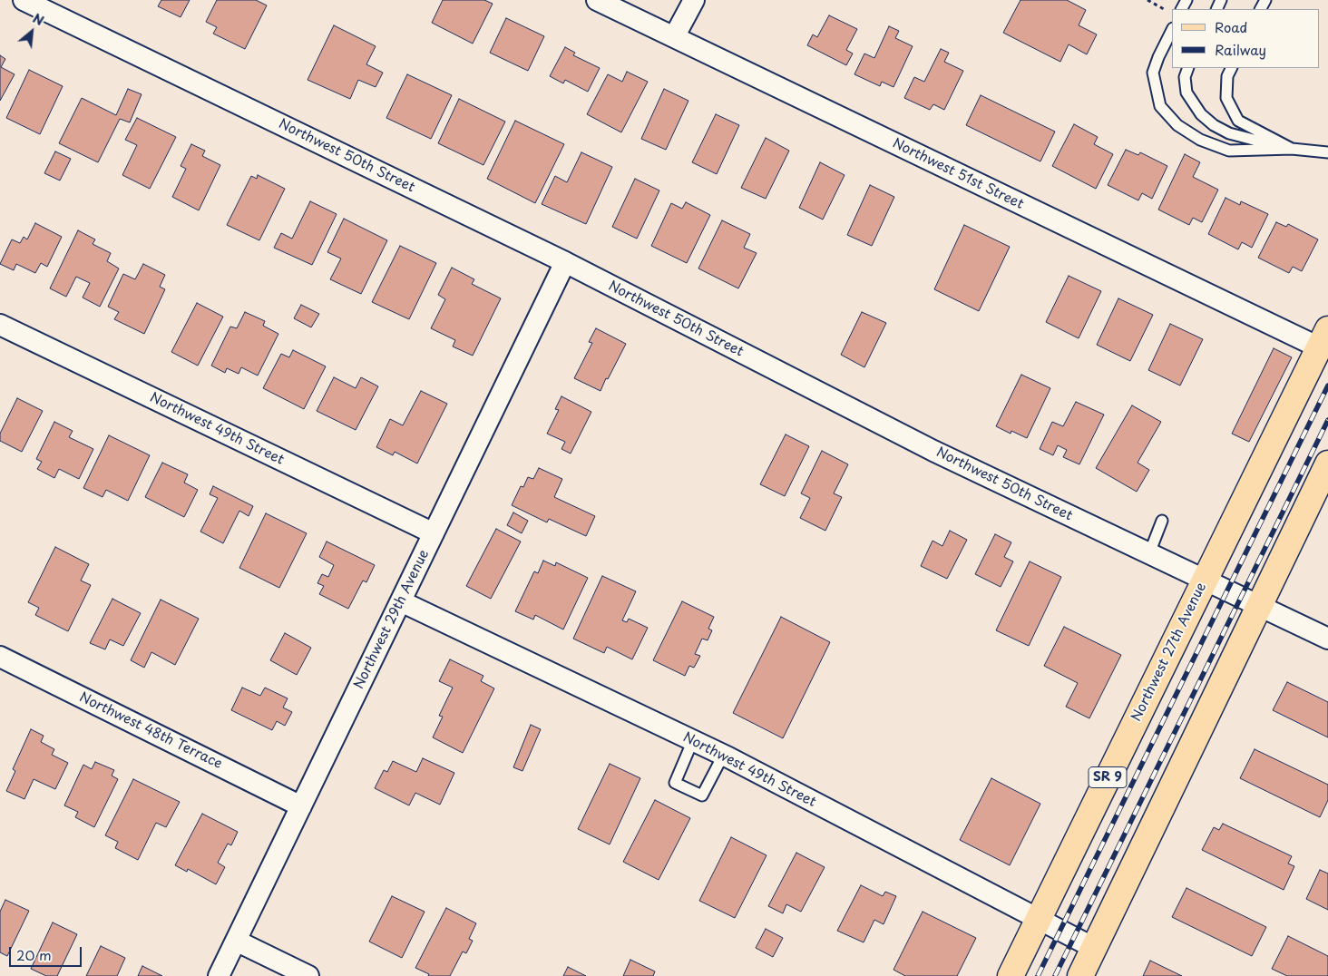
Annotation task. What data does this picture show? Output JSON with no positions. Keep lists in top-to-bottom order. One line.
{"streets":{"main road":["Northwest 27th Avenue","SR 9"],"street":["Northwest 50th Street","Northwest 51st Street","Northwest 49th Street","Northwest 29th Avenue","Northwest 48th Terrace"]},"crossings":[["Northwest 50th Street","Northwest 29th Avenue"],["Northwest 50th Street","Northwest 27th Avenue"],["Northwest 51st Street","Northwest 27th Avenue"],["Northwest 49th Street","Northwest 29th Avenue"],["Northwest 49th Street","Northwest 27th Avenue"],["Northwest 29th Avenue","Northwest 48th Terrace"]],"legend":["Road","Railway"],"scale_bar":"20 m","north":"top right"}
